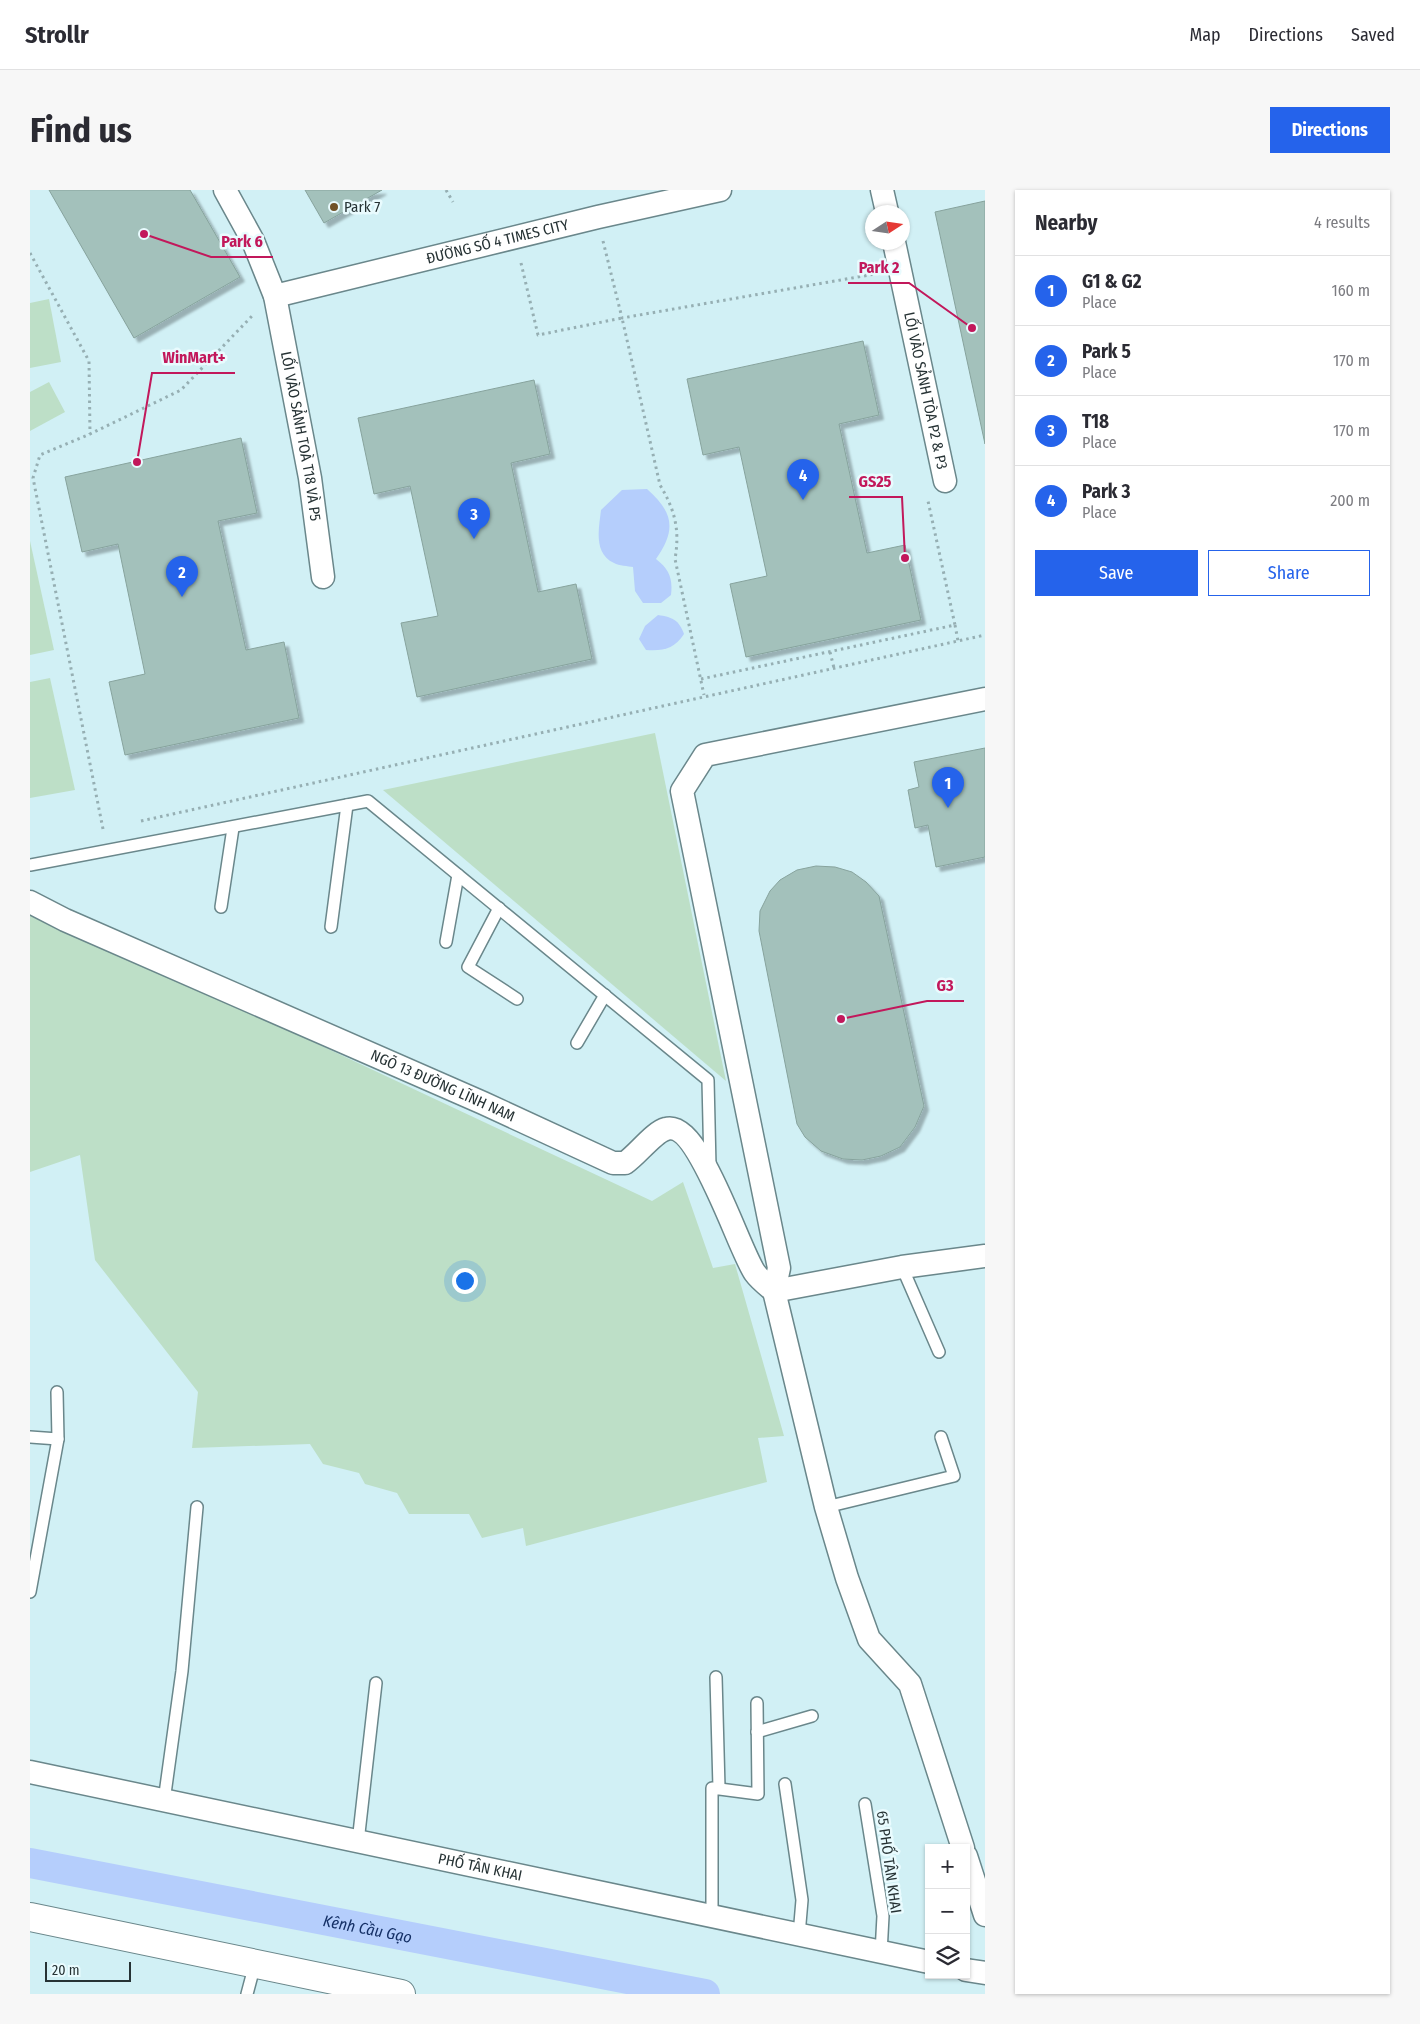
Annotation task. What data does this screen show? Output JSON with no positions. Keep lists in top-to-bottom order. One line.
{"streets":{"street":["ĐƯỜNG SỐ 4 TIMES CITY","LỐI VÀO SẢNH TÒA P2 & P3","LỐI VÀO SẢNH TOÀ T18 VÀ P5","NGÕ 13 ĐƯỜNG LĨNH NAM","PHỐ TÂN KHAI"],"lane":["65 PHỐ TÂN KHAI"]},"crossings":[["ĐƯỜNG SỐ 4 TIMES CITY","LỐI VÀO SẢNH TOÀ T18 VÀ P5"],["65 PHỐ TÂN KHAI","PHỐ TÂN KHAI"]],"water":["Kênh Cầu Gạo"],"places":["Park 7","Park 6","Park 2","WinMart+","GS25","G3"],"scale_bar":"20 m","north":"right","page":{"header":"Strollr","nav":["Map","Directions","Saved"],"buttons":["Directions",["Save","Share"]],"title":"Find us","heading":["Nearby","4 results"],"list":[{"mark":"1","name":"G1 & G2","note":"Place","value":"160 m"},{"mark":"2","name":"Park 5","note":"Place","value":"170 m"},{"mark":"3","name":"T18","note":"Place","value":"170 m"},{"mark":"4","name":"Park 3","note":"Place","value":"200 m"}],"pins":["4","3","2","1"],"map_buttons":["+","−"],"scale":"20 m"}}
